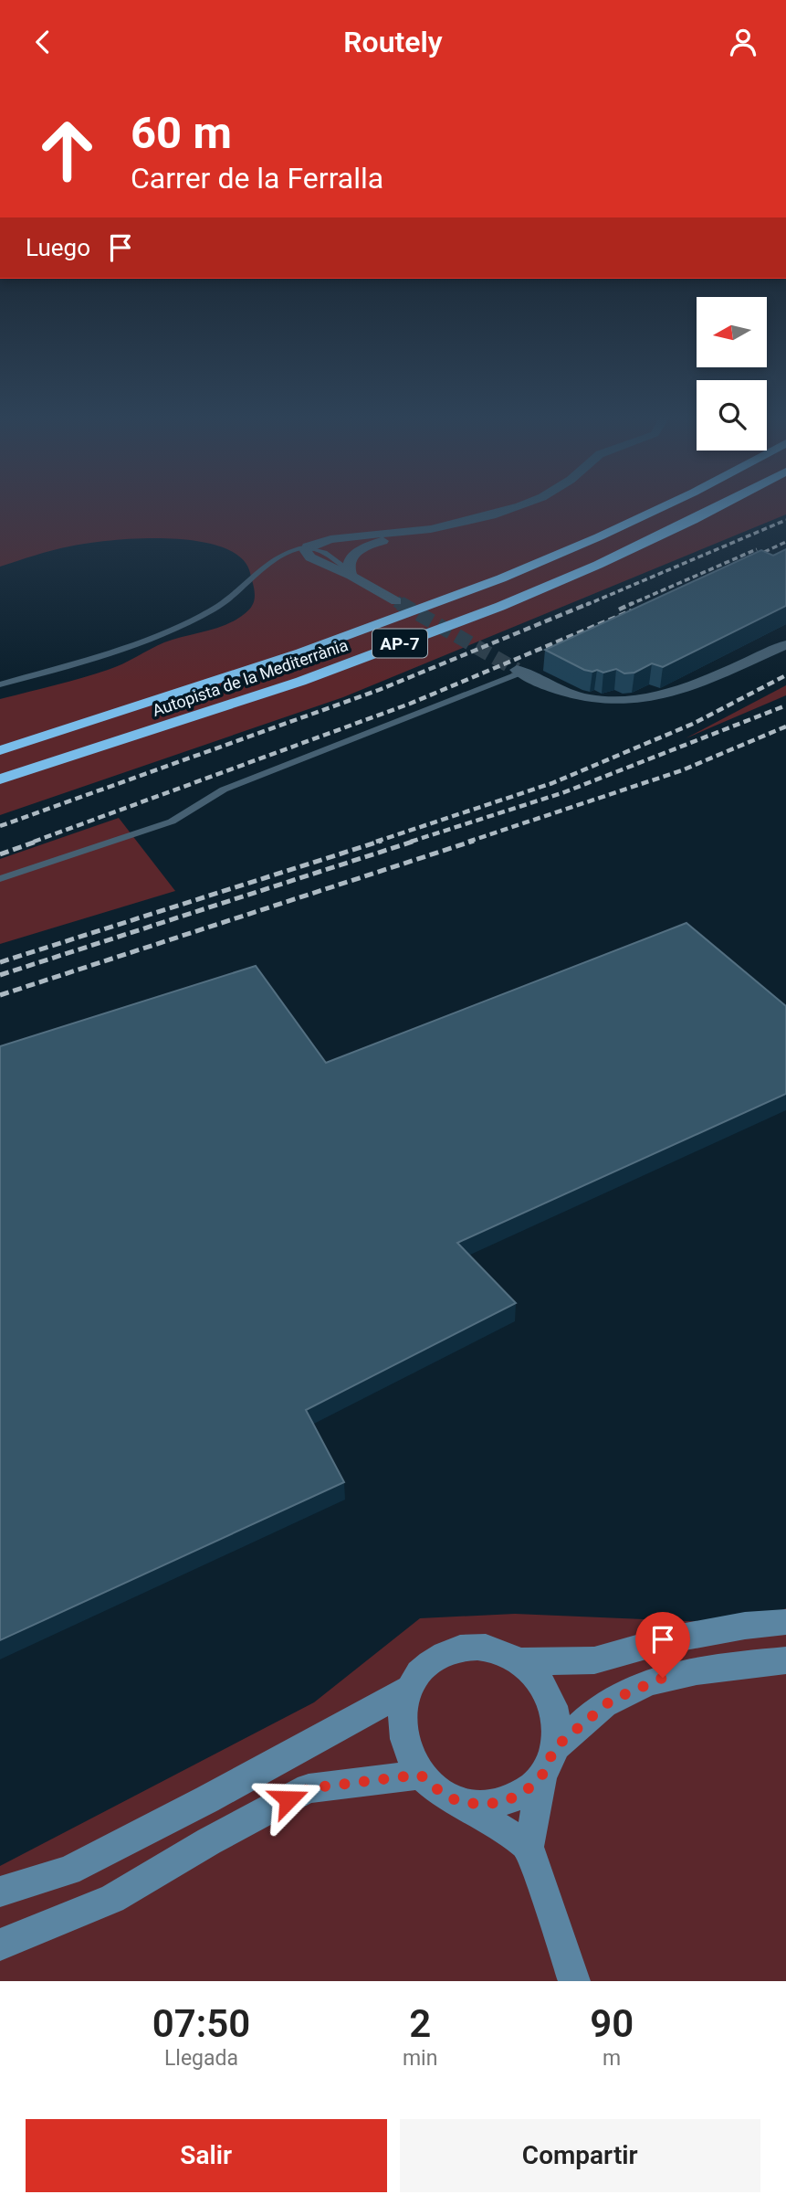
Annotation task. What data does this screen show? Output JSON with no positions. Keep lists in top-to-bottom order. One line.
{"streets":{"highway":["AP-7","Autopista de la Mediterrània"]},"north":"left","page":{"header":"Routely","turn":["60 m","Carrer de la Ferralla"],"then":"Luego","eta":["07:50","Llegada","2","min","90","m"],"buttons":["Salir","Compartir"]}}
